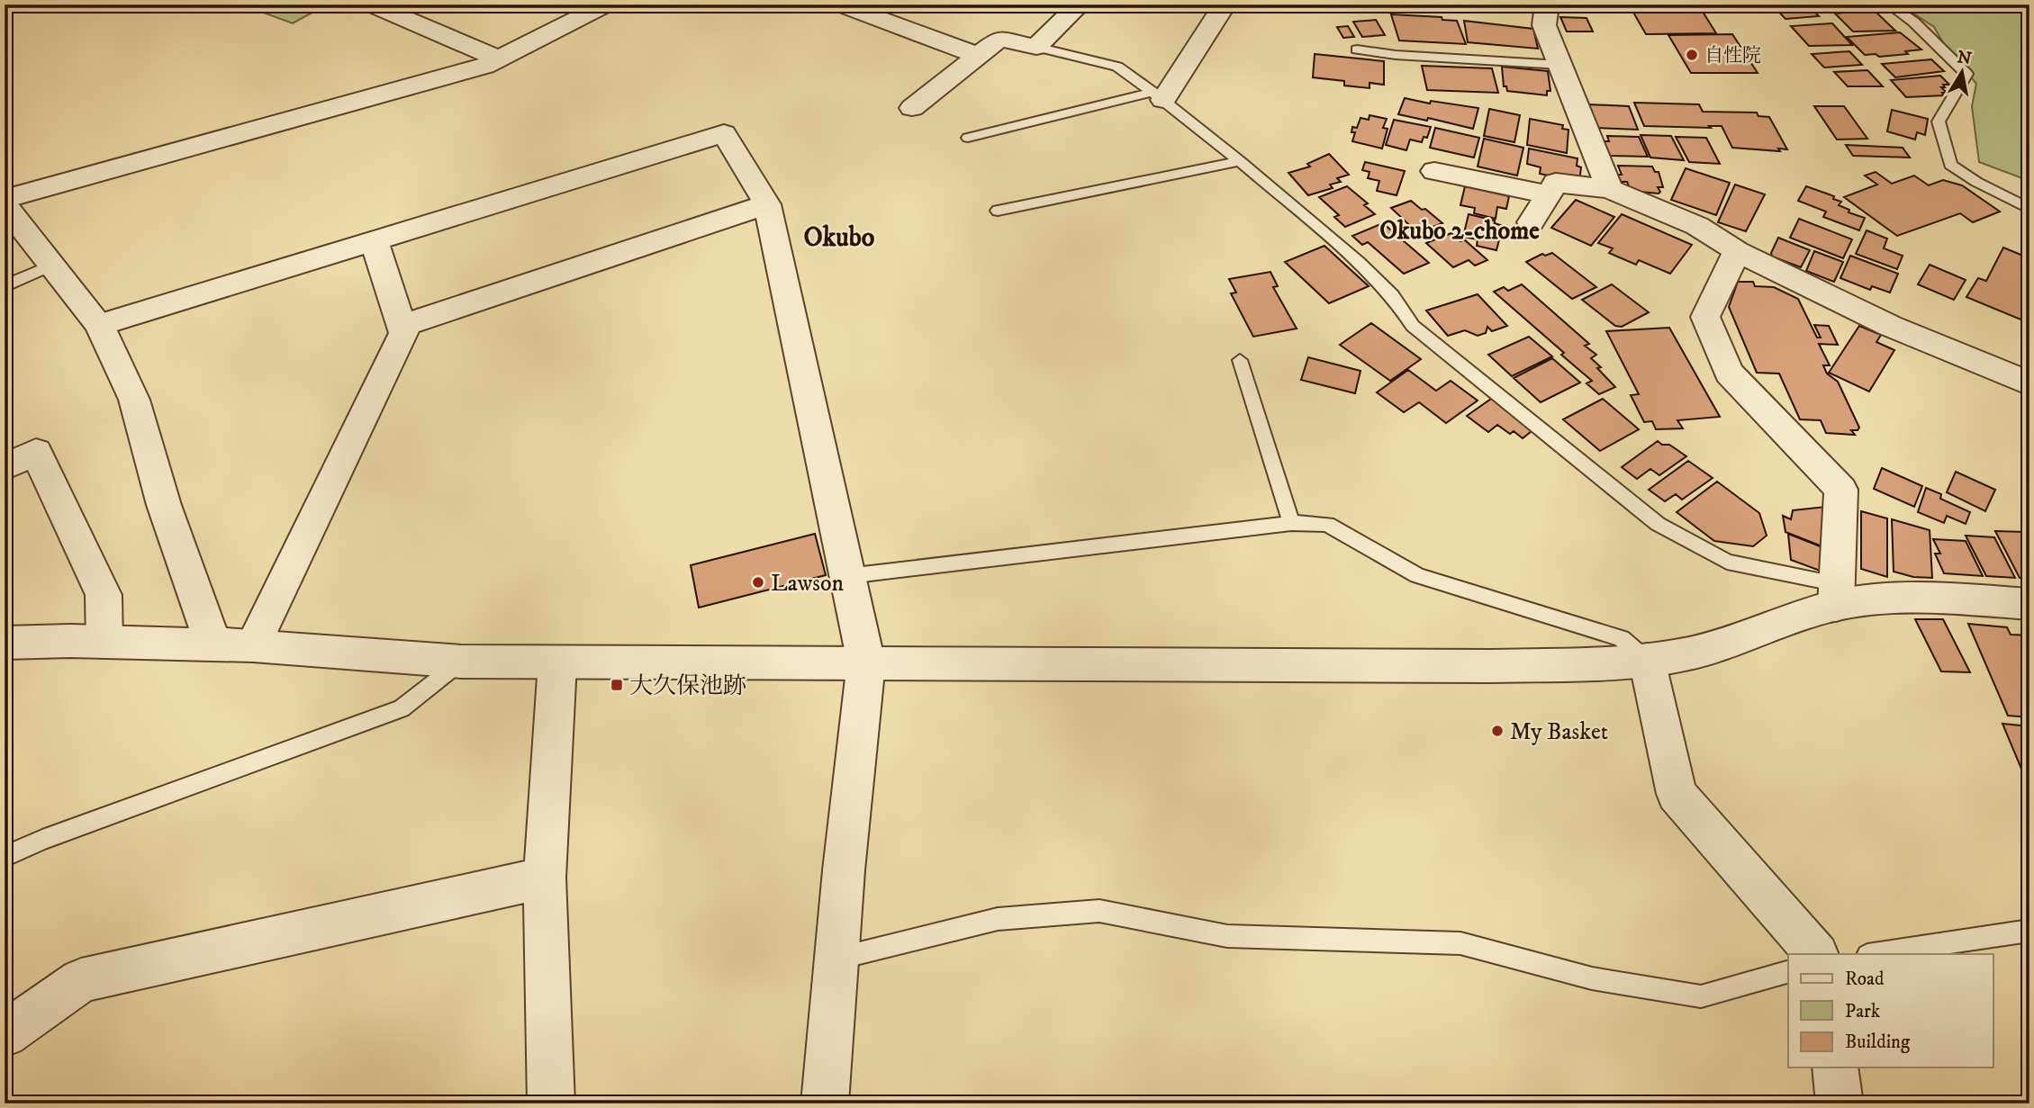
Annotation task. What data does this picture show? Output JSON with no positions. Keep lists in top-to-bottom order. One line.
{"districts":["Okubo 2-chome","Okubo"],"places":{"other":["自性院","Lawson","My Basket"],"transit":["大久保池跡"]},"legend":["Road","Park","Building"],"north":"top"}
